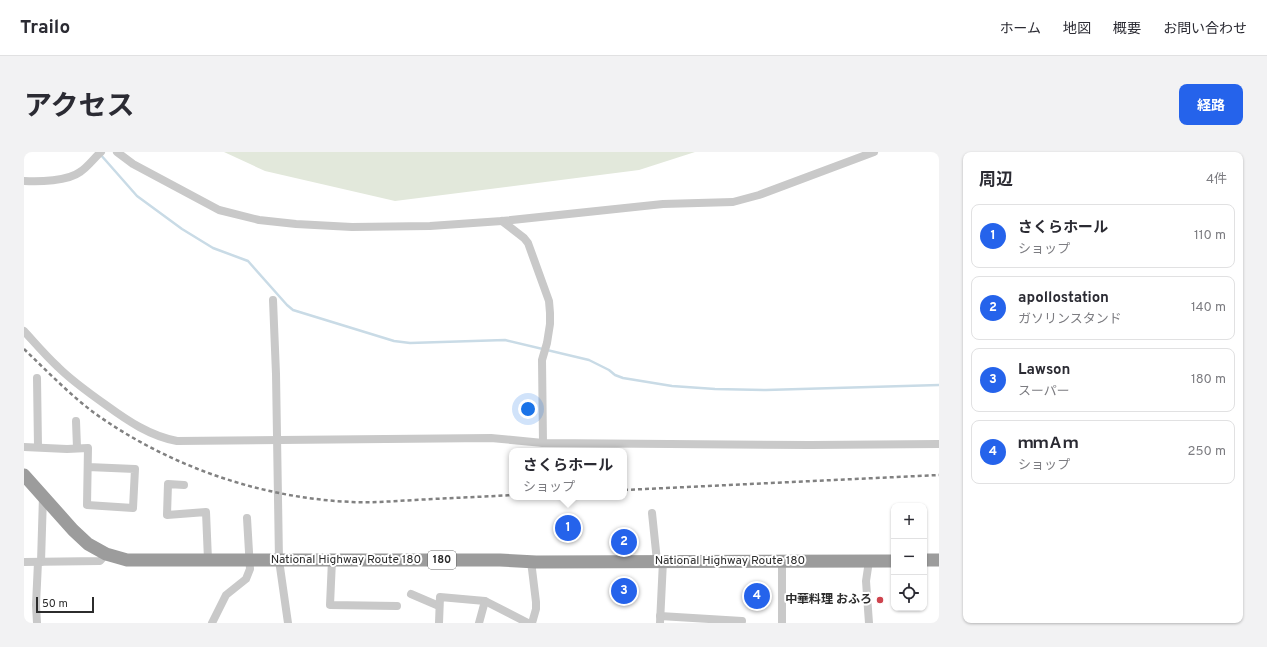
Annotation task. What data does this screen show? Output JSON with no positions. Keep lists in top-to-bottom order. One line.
{"streets":{"highway":["National Highway Route 180","180"]},"places":["中華料理 おふろ"],"scale_bar":"50 m","page":{"header":"Trailo","nav":["ホーム","地図","概要","お問い合わせ"],"title":"アクセス","buttons":"経路","heading":["周辺","4件"],"list":[{"mark":"1","name":"さくらホール","note":"ショップ","value":"110 m"},{"mark":"2","name":"apollostation","note":"ガソリンスタンド","value":"140 m"},{"mark":"3","name":"Lawson","note":"スーパー","value":"180 m"},{"mark":"4","name":"ｍｍＡｍ","note":"ショップ","value":"250 m"}],"popup":["さくらホール","ショップ"],"map_buttons":["+","−"],"pins":["1","2","3","4"],"scale":"50 m"}}
